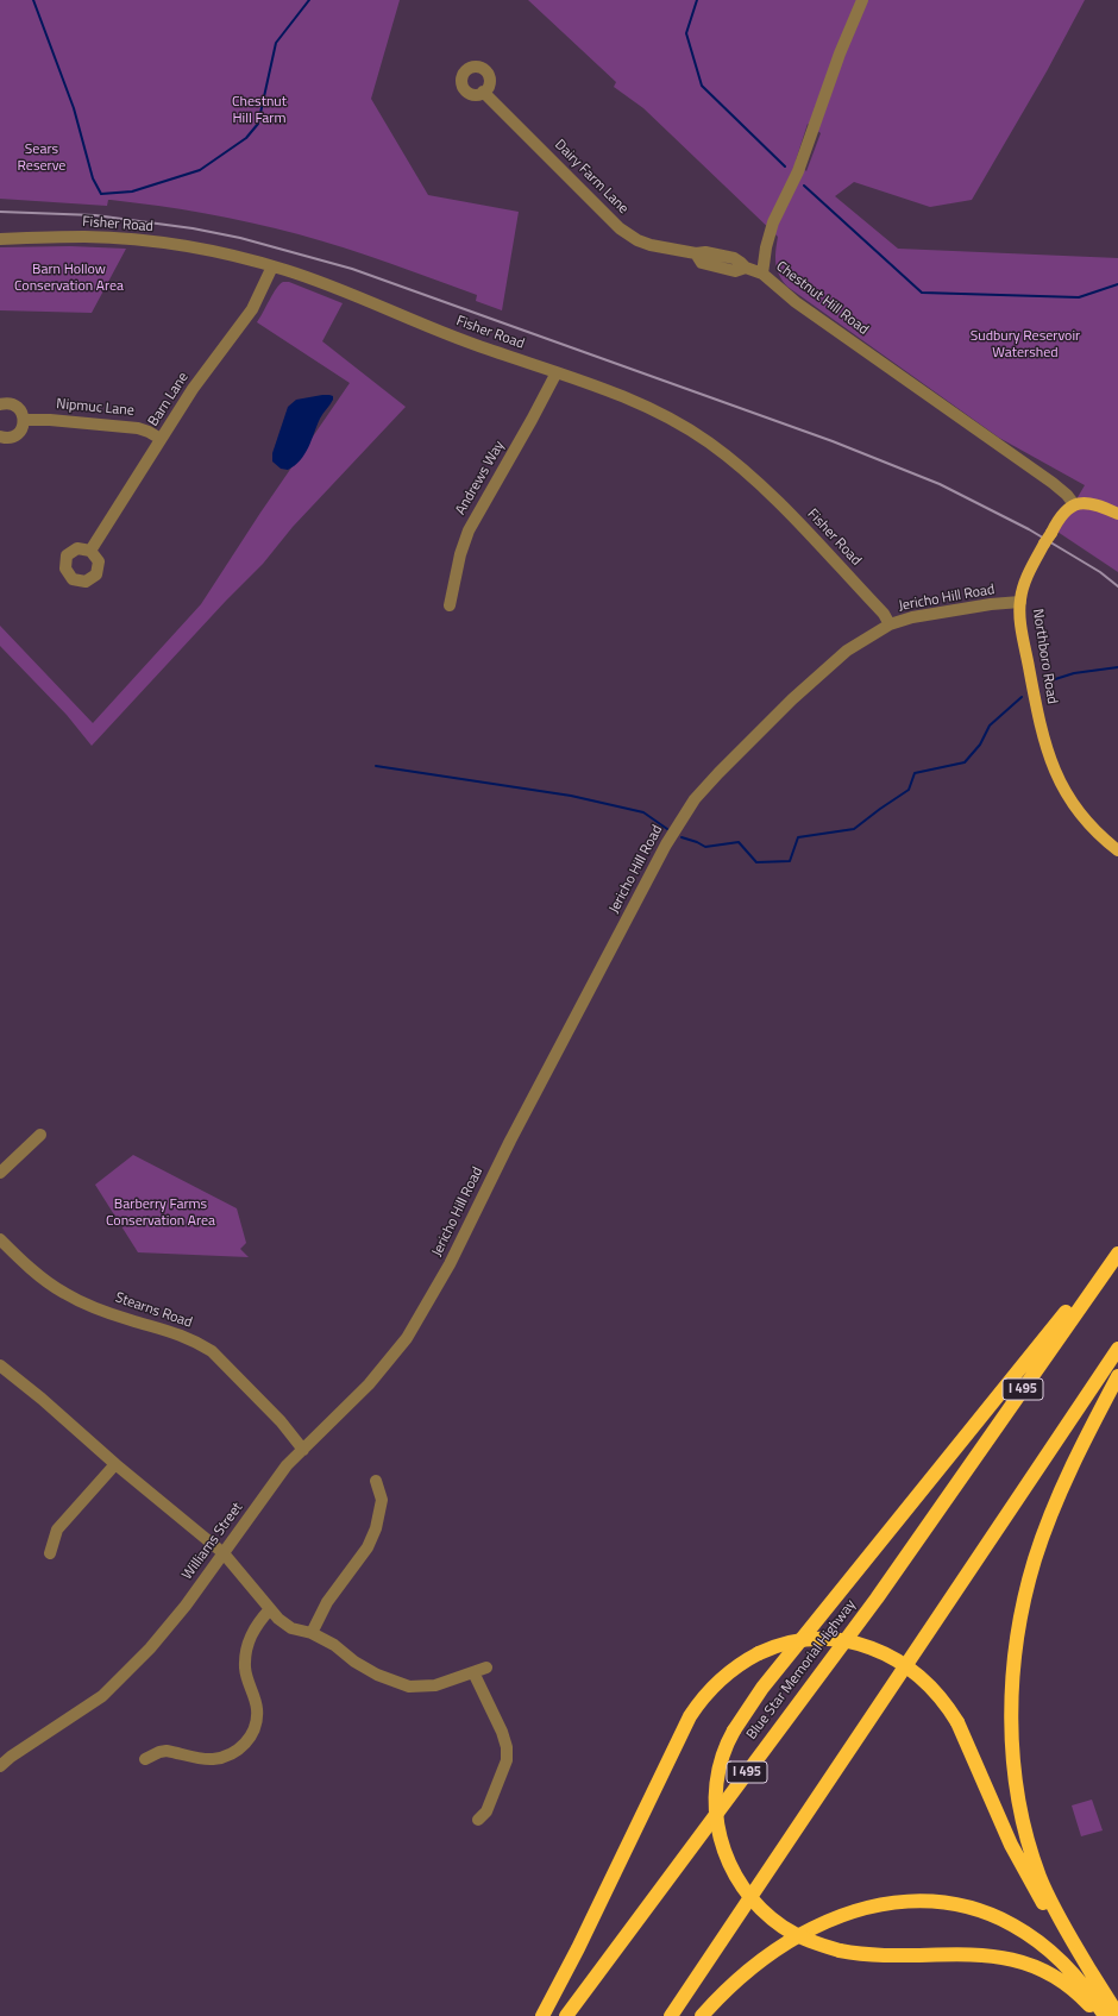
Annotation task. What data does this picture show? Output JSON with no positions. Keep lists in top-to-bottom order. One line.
{"streets":{"highway":["I 495","Blue Star Memorial Highway"],"main road":["Northboro Road"],"street":["Dairy Farm Lane","Fisher Road","Chestnut Hill Road","Barn Lane","Nipmuc Lane","Andrews Way","Jericho Hill Road","Stearns Road","Williams Street"]},"crossings":[["Dairy Farm Lane","Chestnut Hill Road"],["Fisher Road","Barn Lane"],["Fisher Road","Andrews Way"],["Fisher Road","Jericho Hill Road"],["Chestnut Hill Road","Northboro Road"],["Barn Lane","Nipmuc Lane"],["Jericho Hill Road","Northboro Road"],["Jericho Hill Road","Williams Street"],["Stearns Road","Williams Street"]],"parks":["Chestnut Hill Farm","Sears Reserve","Barn Hollow Conservation Area","Sudbury Reservoir Watershed","Barberry Farms Conservation Area"]}
